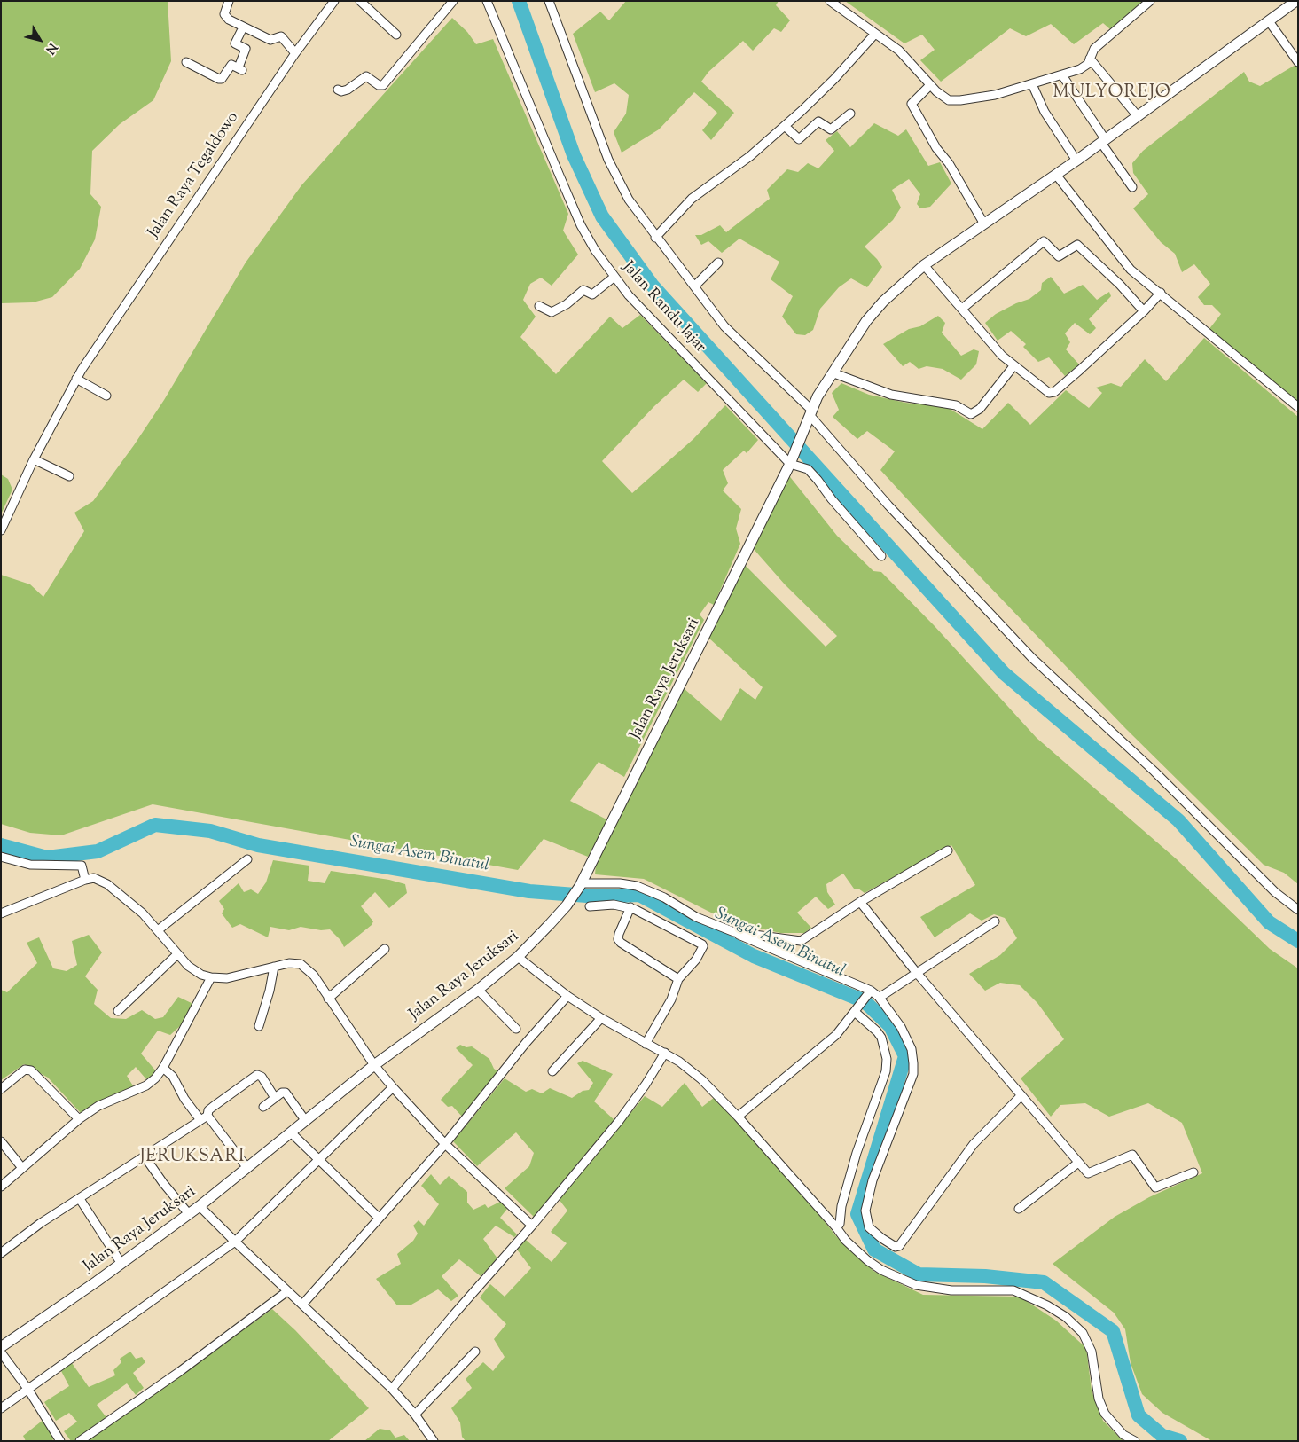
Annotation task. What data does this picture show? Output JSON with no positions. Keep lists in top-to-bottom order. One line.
{"streets":{"street":["Jalan Raya Tegaldowo","Jalan Randu Jajar","Jalan Raya Jeruksari"]},"crossings":[["Jalan Randu Jajar","Jalan Raya Jeruksari"]],"districts":["MULYOREJO","JERUKSARI"],"water":["Sungai Asem Binatul"],"north":"bottom right"}
